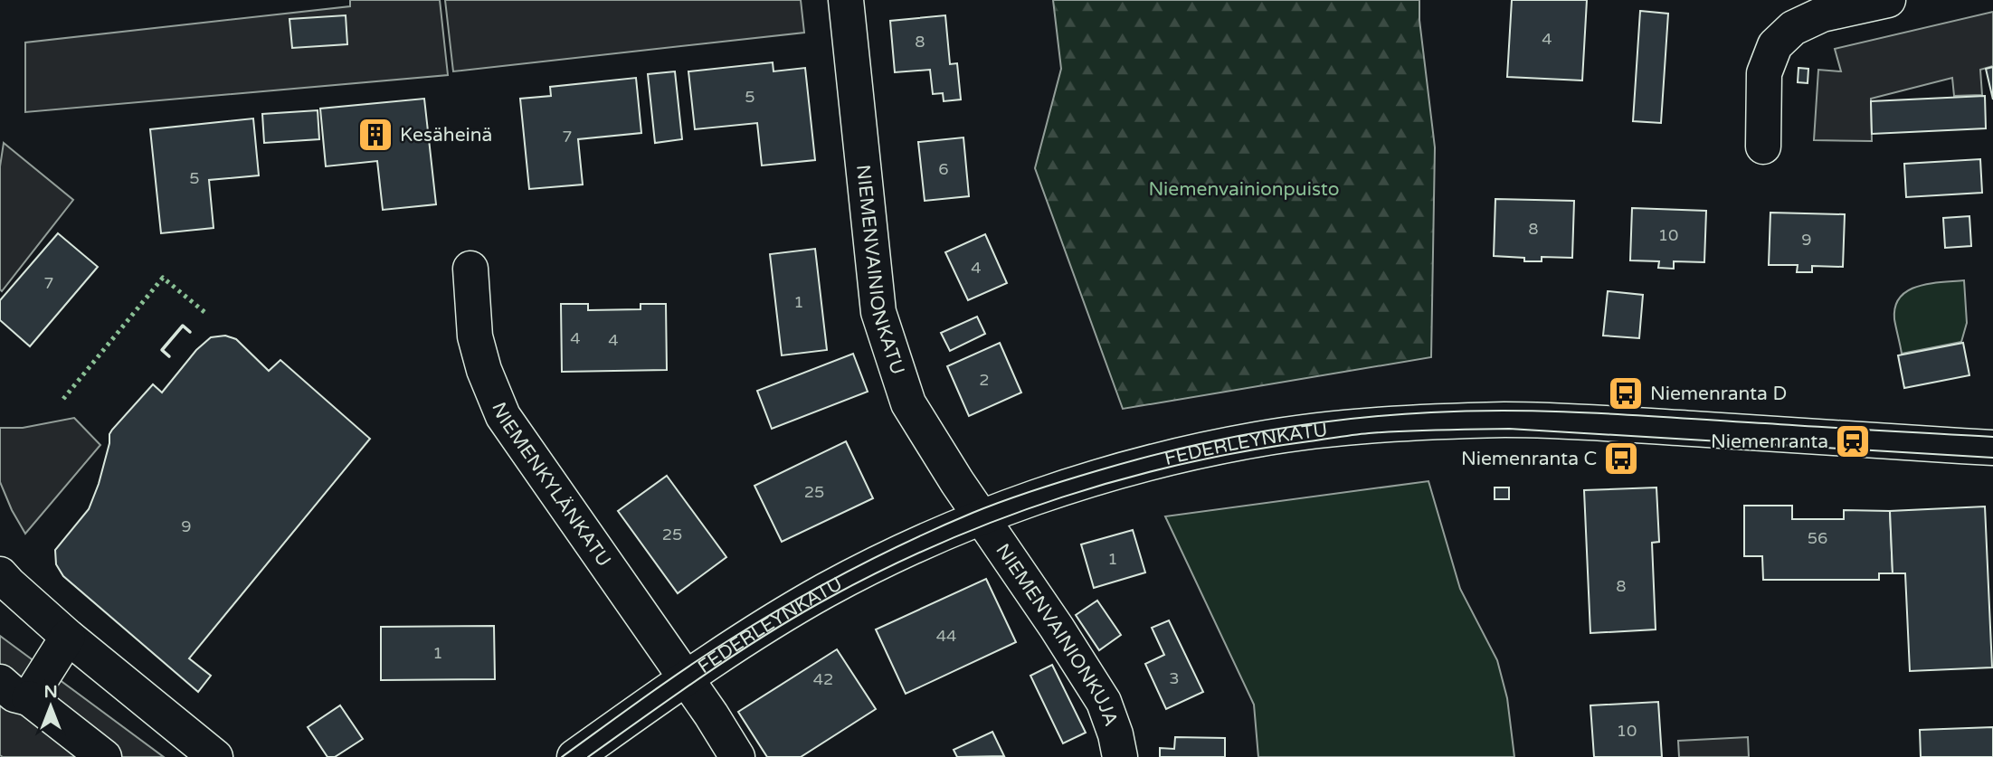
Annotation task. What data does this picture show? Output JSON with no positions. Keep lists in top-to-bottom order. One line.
{"streets":{"street":["NIEMENVAINIONKATU","FEDERLEYNKATU","NIEMENKYLÄNKATU","NIEMENVAINIONKUJA"]},"crossings":[["NIEMENVAINIONKATU","FEDERLEYNKATU"],["NIEMENVAINIONKATU","NIEMENVAINIONKUJA"],["FEDERLEYNKATU","NIEMENKYLÄNKATU"],["FEDERLEYNKATU","NIEMENVAINIONKUJA"]],"parks":["Niemenvainionpuisto"],"places":{"building":["Kesäheinä"],"bus stop":["Niemenranta D","Niemenranta C"],"station":["Niemenranta"]},"house_numbers":["4","8","5","7","6","5","8","10","9","4","7","1","4","4","2","25","9","25","56","1","8","44","1","3","42","10"],"north":"top"}
